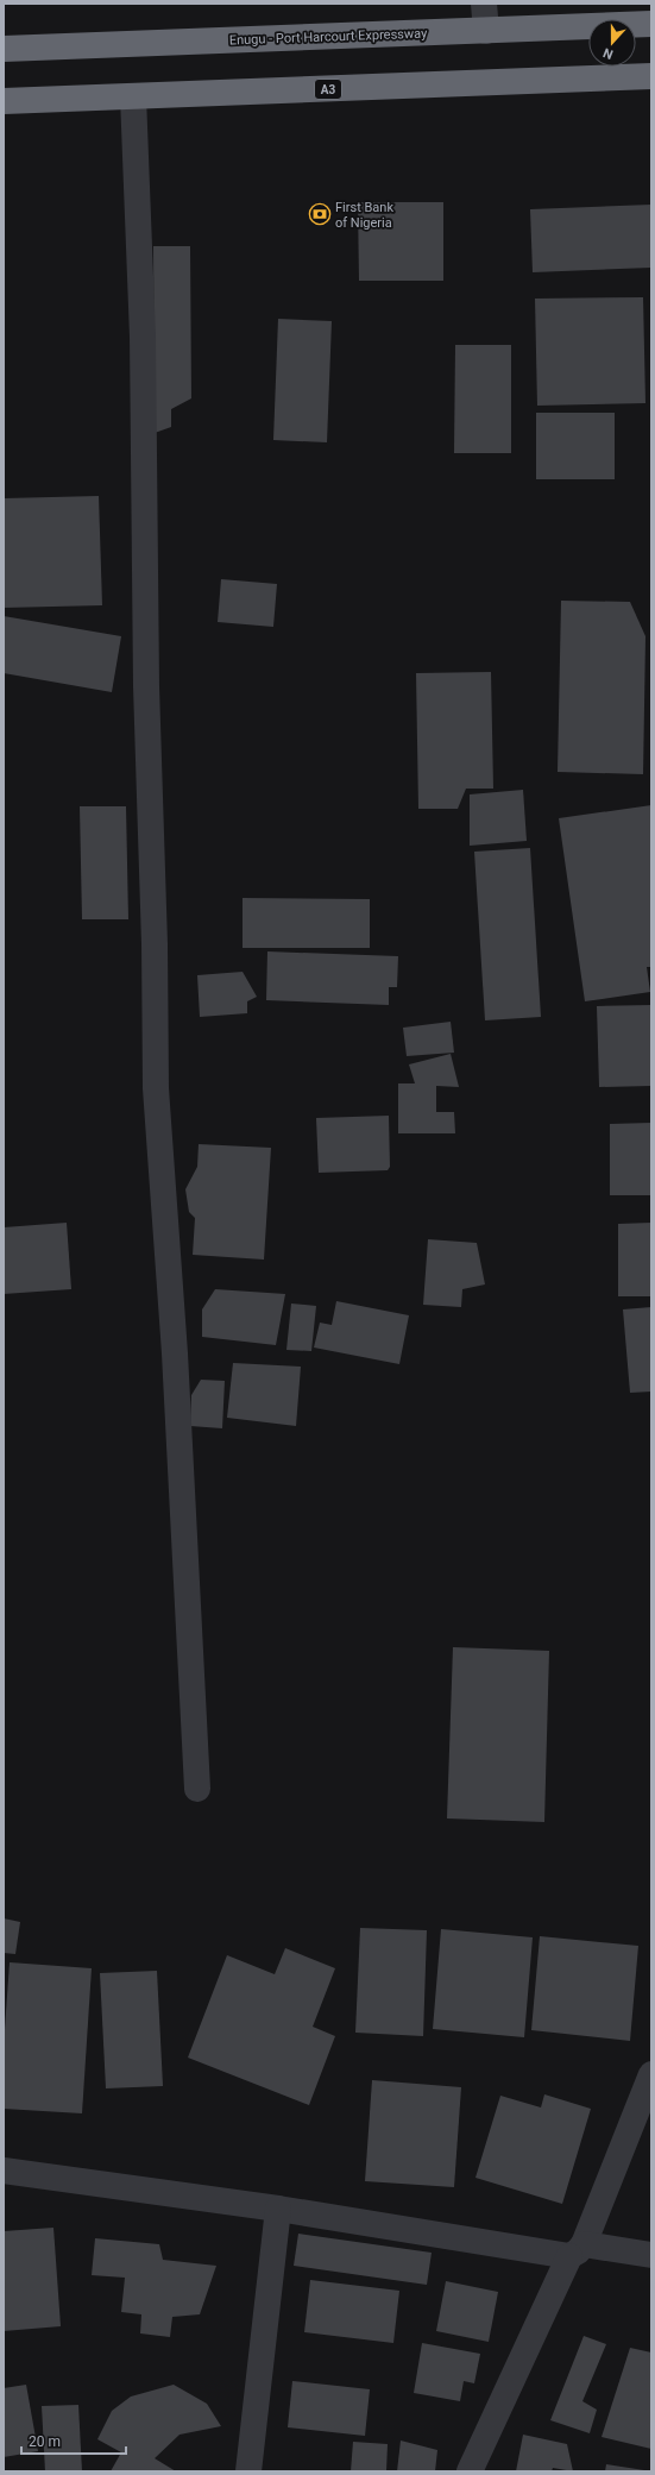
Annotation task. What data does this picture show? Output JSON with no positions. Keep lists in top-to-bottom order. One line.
{"streets":{"highway":["Enugu - Port Harcourt Expressway","A3"]},"places":{"bank":["First Bank of Nigeria"]},"scale_bar":"20 m","north":"bottom"}
